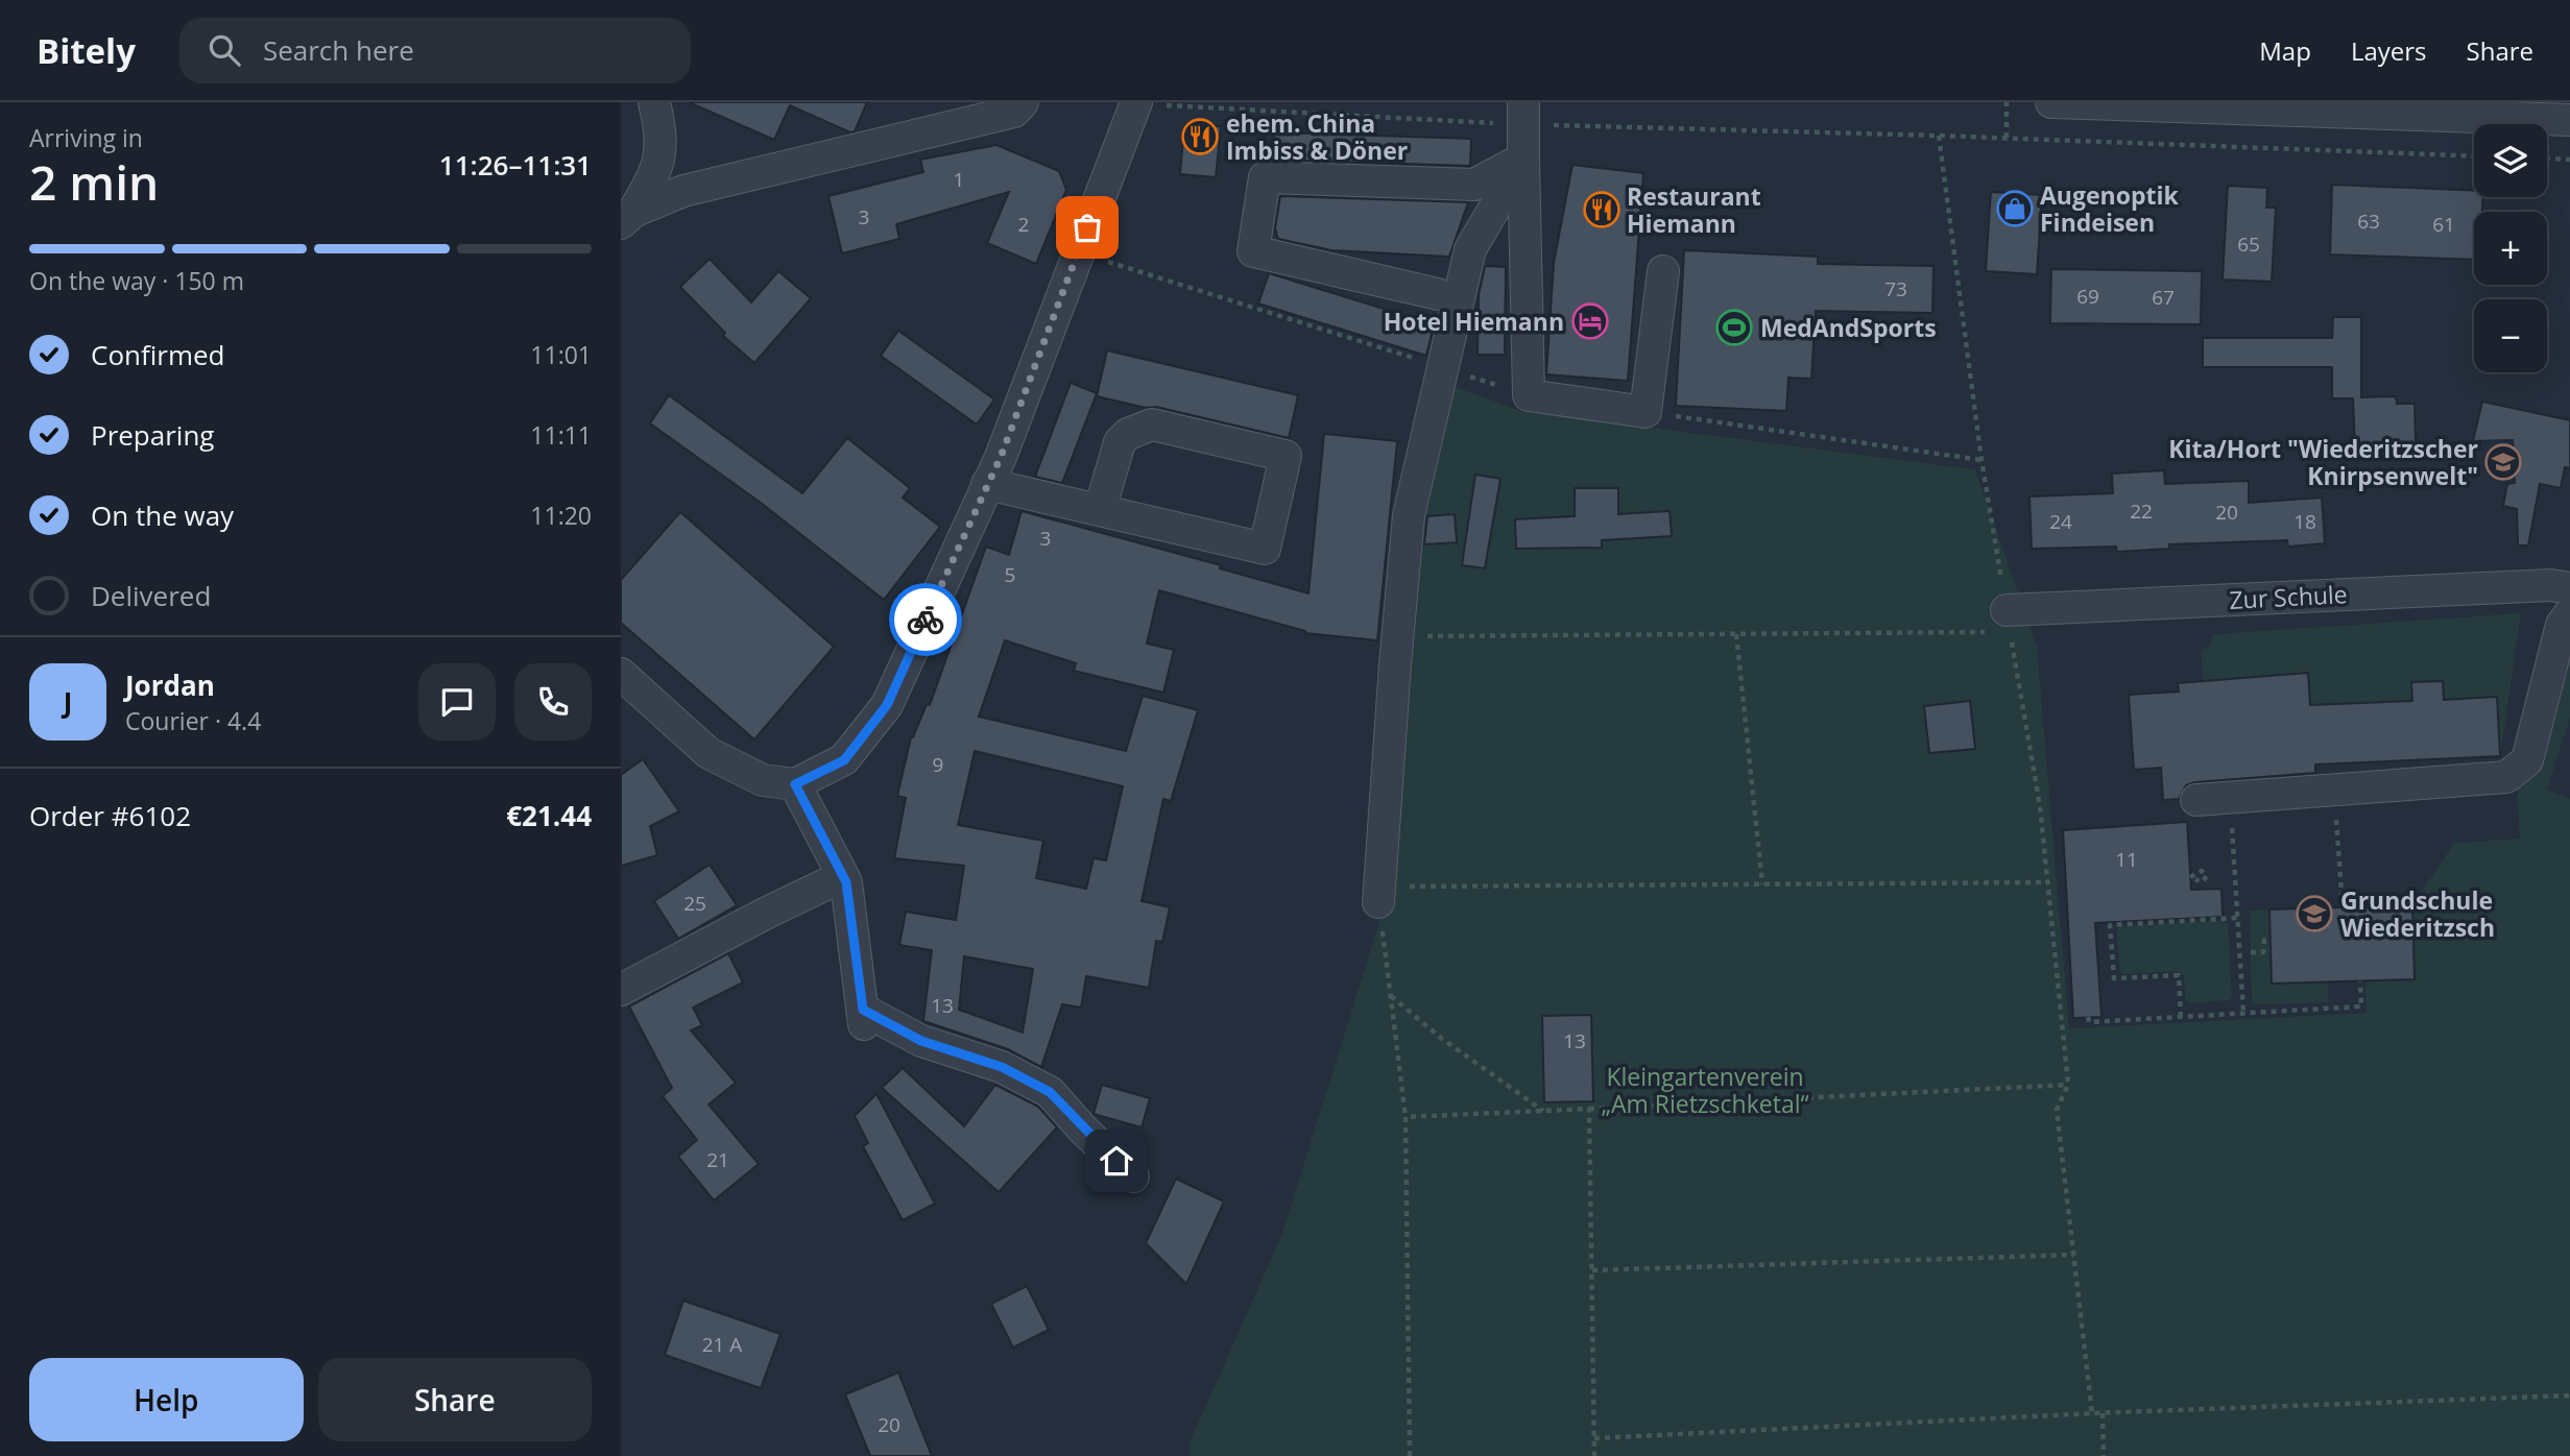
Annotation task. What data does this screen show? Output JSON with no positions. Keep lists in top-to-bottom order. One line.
{"streets":{"street":["Zur Schule"]},"parks":["Kleingartenverein „Am Rietzschketal“"],"places":{"restaurant":["ehem. China Imbiss & Döner","Restaurant Hiemann"],"shop":["Augenoptik Findeisen"],"hotel":["Hotel Hiemann"],"sports":["MedAndSports"],"school or university":["Kita/Hort \"Wiederitzscher Knirpsenwelt\"","Grundschule Wiederitzsch"]},"house_numbers":["1","3","63","2","61","65","73","69","67","22","20","24","18","3","5","9","11","25","13","13","21","21 A","20"],"page":{"header":"Bitely","search":"Search here","nav":["Map","Layers","Share"],"heading":["2 min","Arriving in","11:26–11:31"],"panel":["Jordan","Courier · 4.4","Order #6102","€21.44"],"map_buttons":["+","−"],"bar":"On the way · 150 m","list":[["Confirmed","11:01"],["Preparing","11:11"],["On the way","11:20"],"Delivered"],"round":"J","buttons":["Help","Share"]}}
